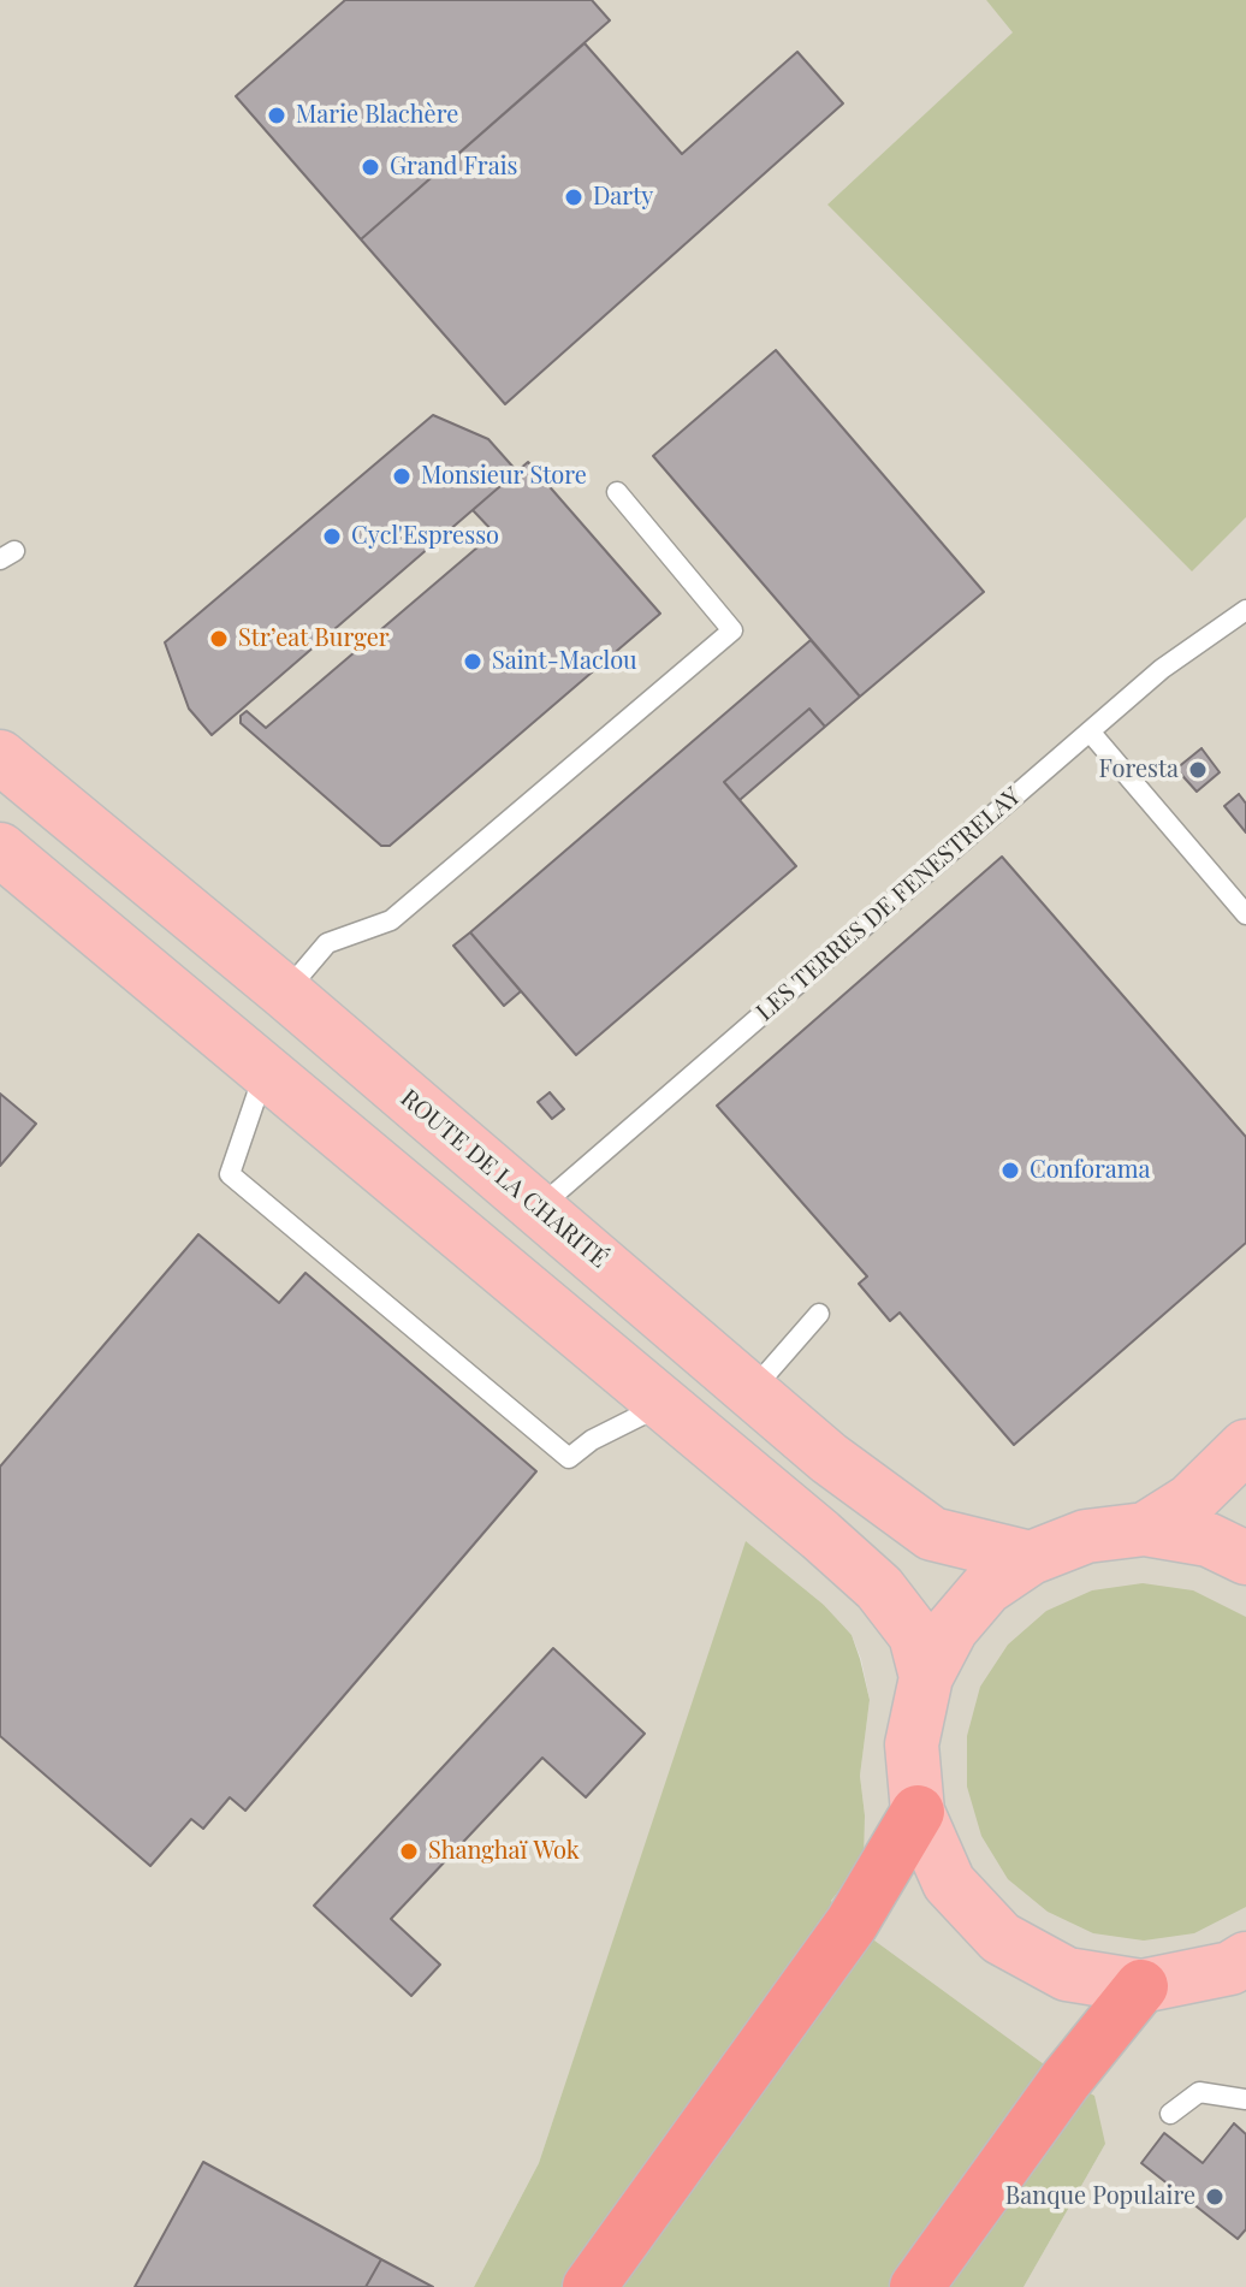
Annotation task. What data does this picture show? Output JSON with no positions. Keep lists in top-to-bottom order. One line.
{"streets":{"main road":["ROUTE DE LA CHARITÉ"],"lane":["LES TERRES DE FENESTRELAY"]},"crossings":[["LES TERRES DE FENESTRELAY","ROUTE DE LA CHARITÉ"]],"places":["Marie Blachère","Grand Frais","Darty","Monsieur Store","Cycl'Espresso","Str’eat Burger","Saint-Maclou","Foresta","Conforama","Shanghaï Wok","Banque Populaire"]}
